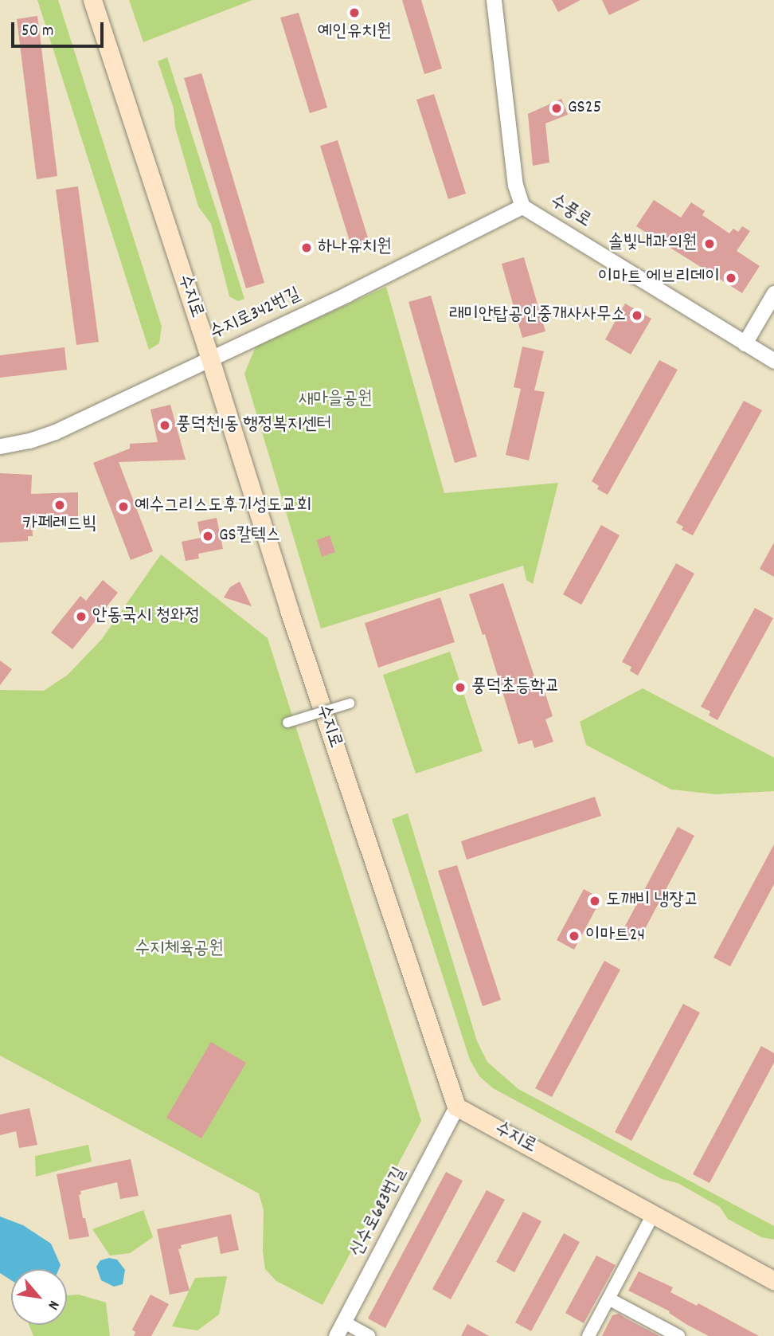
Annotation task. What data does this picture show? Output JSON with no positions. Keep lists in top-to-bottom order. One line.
{"streets":{"main road":["수지로"],"street":["수풍로","수지로342번길","신수로683번길"]},"crossings":[["수풍로","수지로342번길"],["수지로","수지로342번길"],["수지로","신수로683번길"]],"parks":["새마을공원","수지체육공원"],"places":["예인유치원","GS25","솔빛내과의원","하나유치원","이마트 에브리데이","래미안탑공인중개사사무소","풍덕천1동 행정복지센터","카페레드빅","예수그리스도후기성도교회","GS칼텍스","안동국시 청와정","풍덕초등학교","도깨비 냉장고","이마트24"],"scale_bar":"50 m","north":"bottom right"}
